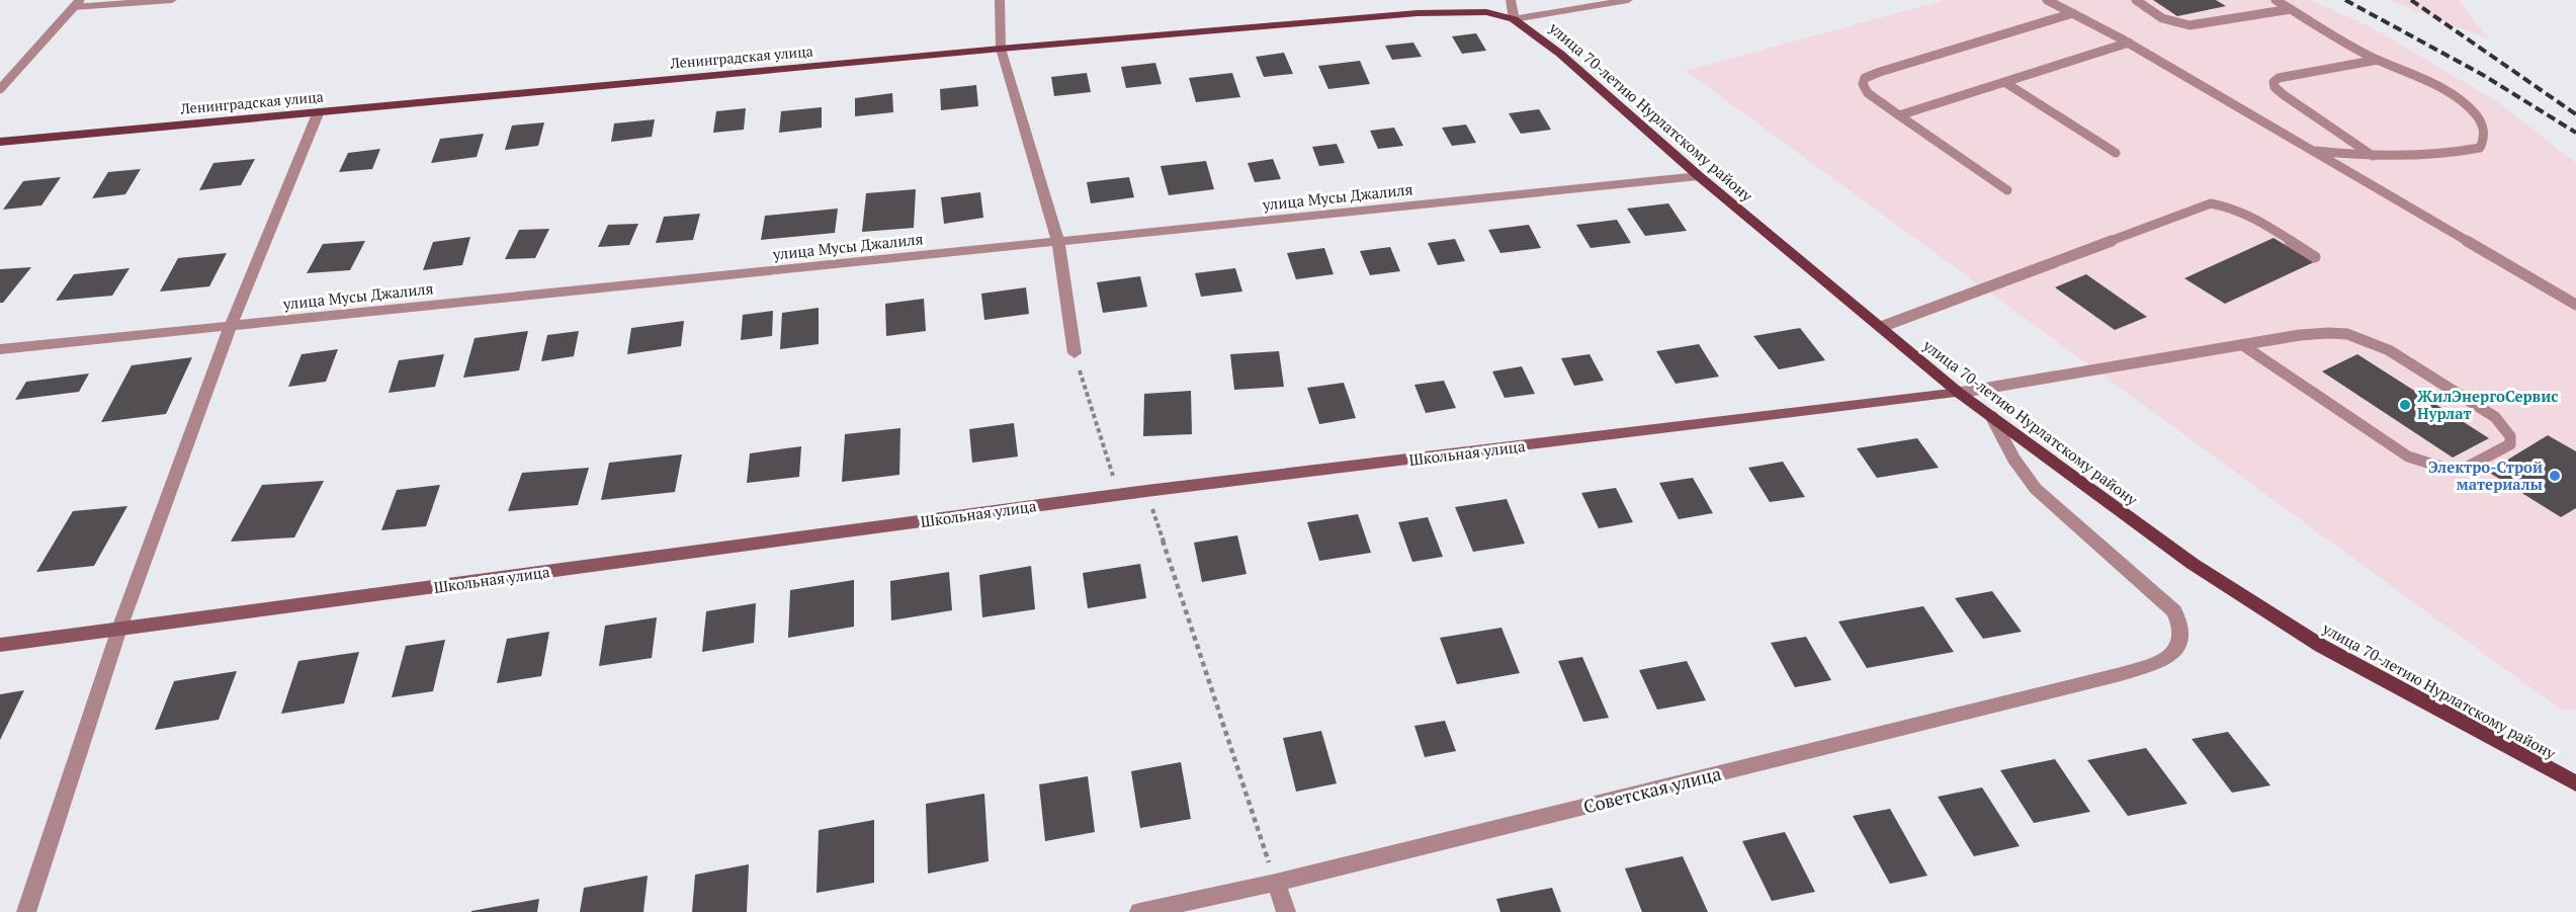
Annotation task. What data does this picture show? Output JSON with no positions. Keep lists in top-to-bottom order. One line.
{"streets":{"main road":["Ленинградская улица","улица 70-летию Нурлатскому району"],"street":["улица Мусы Джалиля","Школьная улица","Советская улица"]},"crossings":[["Ленинградская улица","улица 70-летию Нурлатскому району"],["улица 70-летию Нурлатскому району","улица Мусы Джалиля"],["улица 70-летию Нурлатскому району","Школьная улица"],["улица 70-летию Нурлатскому району","Советская улица"]],"places":["ЖилЭнергоСервис Нурлат","Электро-Строй материалы"]}
